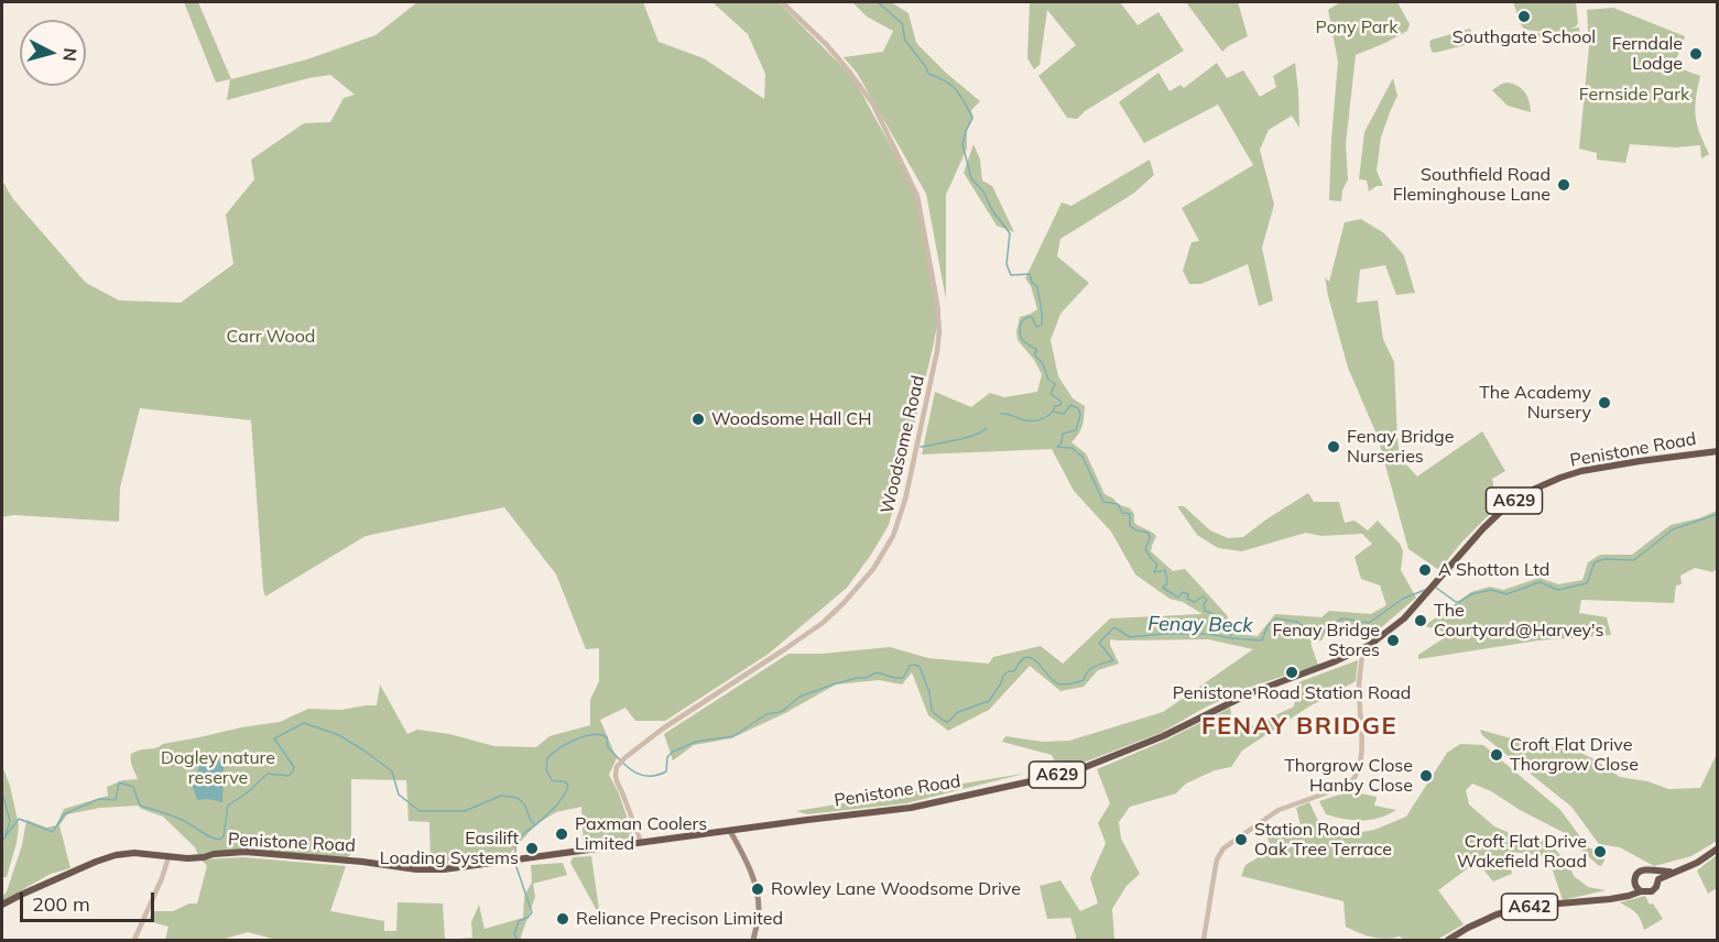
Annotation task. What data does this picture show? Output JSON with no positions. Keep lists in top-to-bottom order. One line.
{"streets":{"highway":["Penistone Road","A629","A642"],"street":["Woodsome Road"]},"crossings":[["Woodsome Road","Penistone Road"]],"districts":["FENAY BRIDGE"],"water":["Fenay Beck"],"parks":["Pony Park","Fernside Park","Carr Wood","Dogley nature reserve"],"places":["Southgate School","Ferndale Lodge","Southfield Road Fleminghouse Lane","The Academy Nursery","Woodsome Hall CH","Fenay Bridge Nurseries","A Shotton Ltd","The Courtyard@Harvey's","Fenay Bridge Stores","Penistone Road Station Road","Croft Flat Drive Thorgrow Close","Thorgrow Close Hanby Close","Paxman Coolers Limited","Station Road Oak Tree Terrace","Easilift Loading Systems","Croft Flat Drive Wakefield Road","Rowley Lane Woodsome Drive","Reliance Precison Limited"],"scale_bar":"200 m","north":"right"}
